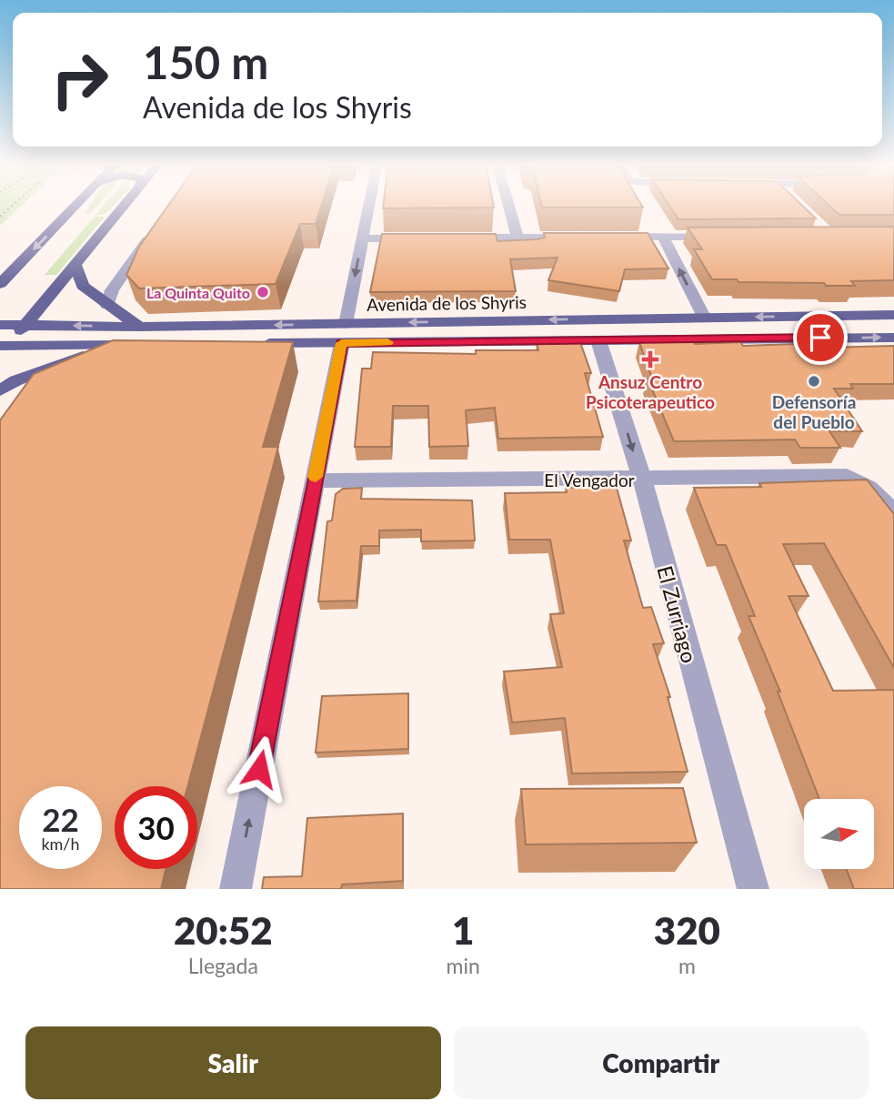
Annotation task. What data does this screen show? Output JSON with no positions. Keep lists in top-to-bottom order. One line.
{"streets":{"main road":["Avenida de los Shyris"],"street":["El Vengador","El Zurriago"]},"crossings":[["Avenida de los Shyris","El Zurriago"],["El Vengador","El Zurriago"]],"places":{"other":["La Quinta Quito","Defensoría del Pueblo"],"health":["Ansuz Centro Psicoterapeutico"]},"north":"right","page":{"turn":["150 m","Avenida de los Shyris"],"speed":"22 km/h","limit":"30","eta":["20:52","Llegada","1","min","320","m"],"buttons":["Salir","Compartir"]}}
